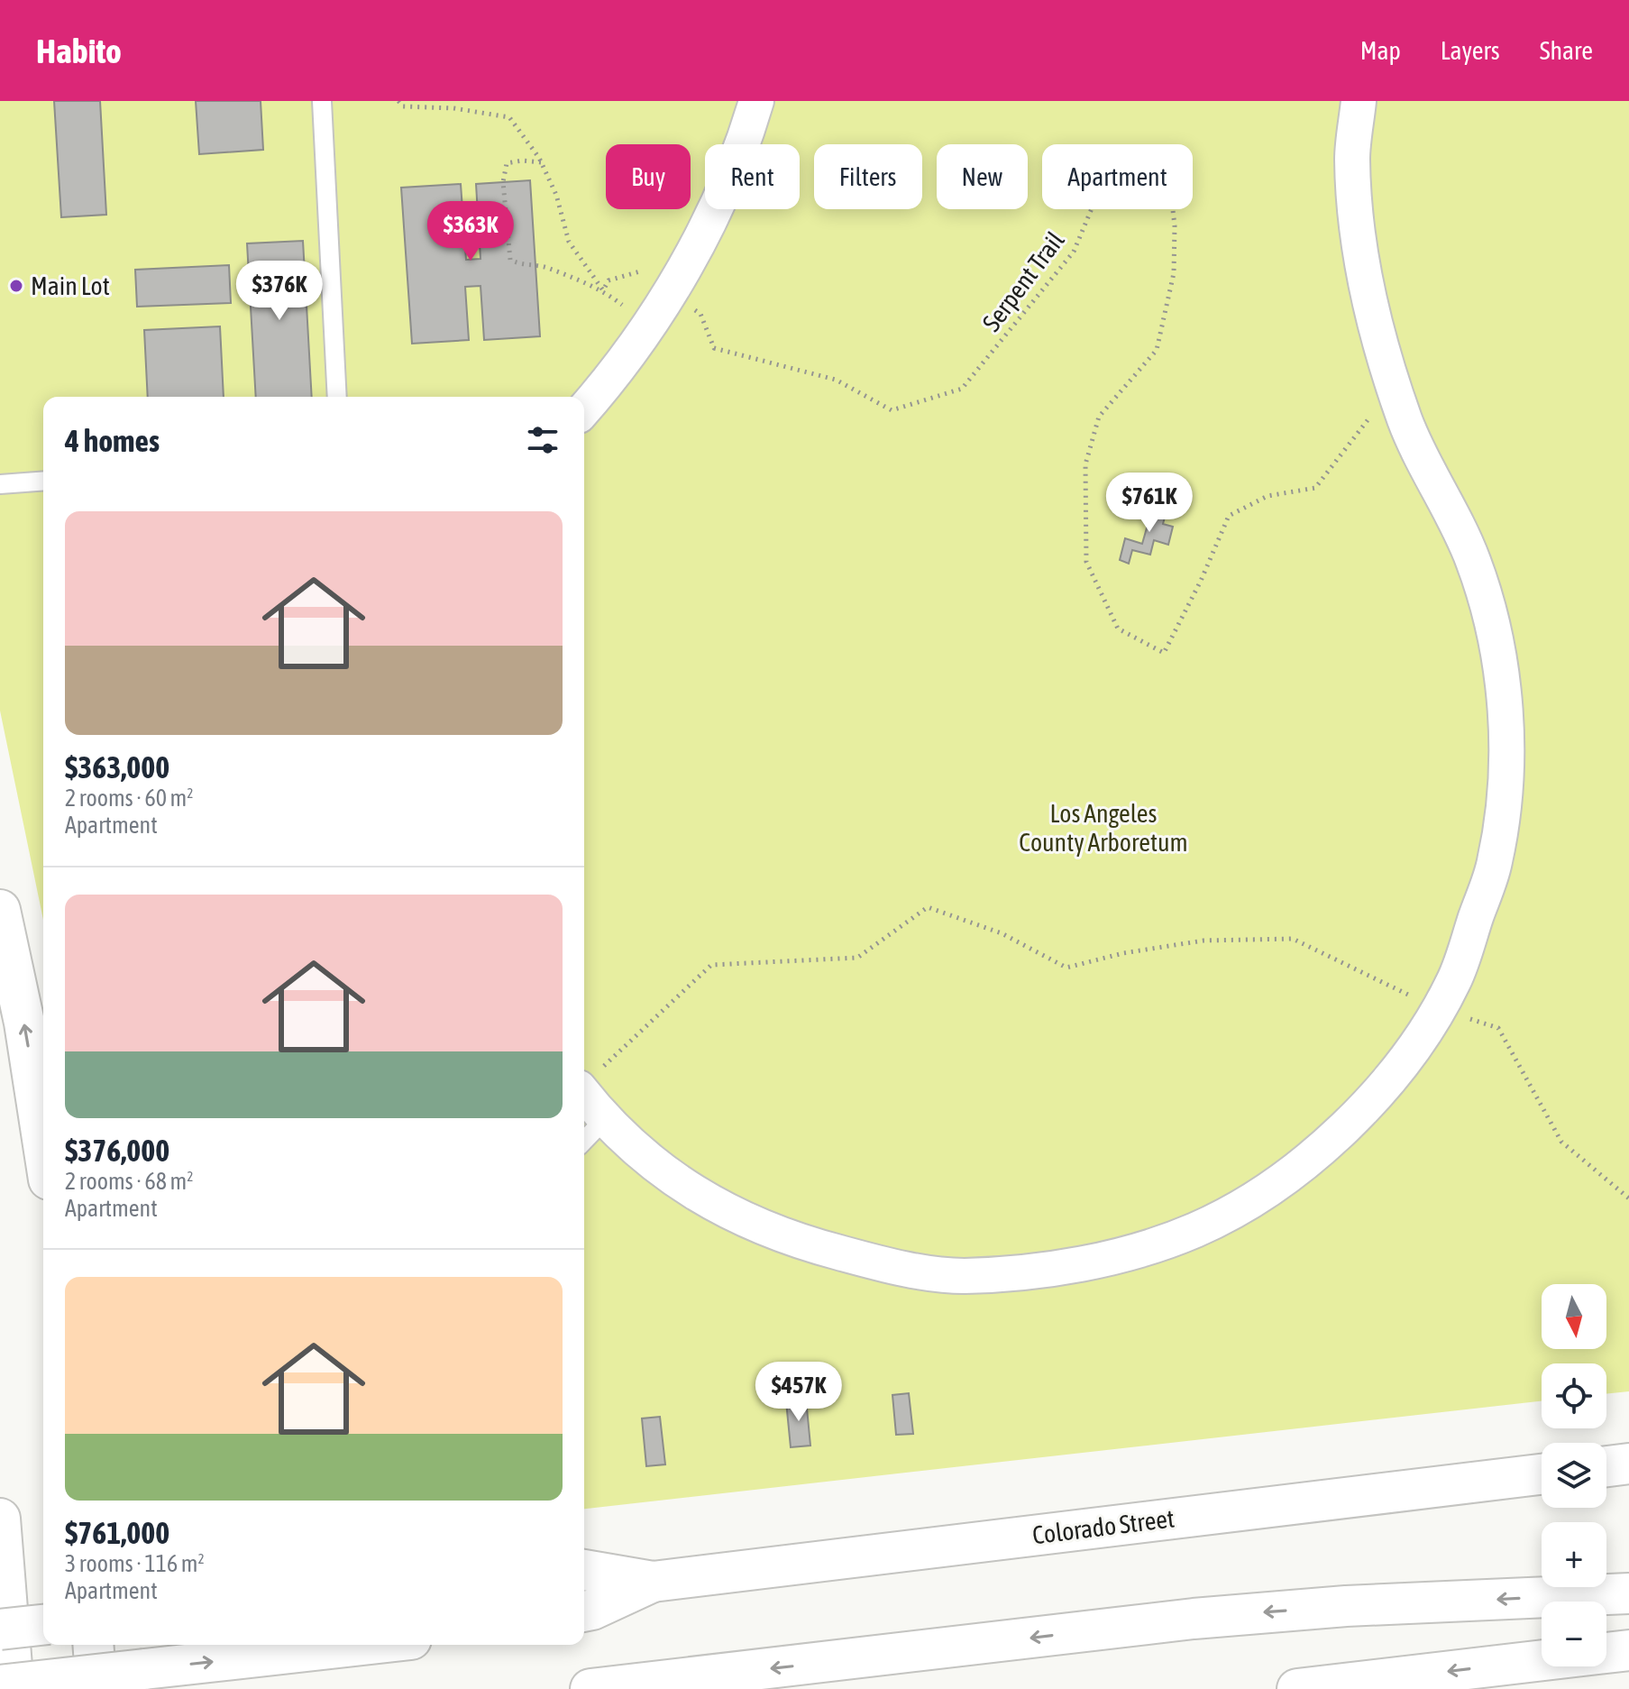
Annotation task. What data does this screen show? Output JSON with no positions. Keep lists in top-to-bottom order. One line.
{"streets":{"main road":["Colorado Street"],"path":["Serpent Trail"]},"parks":["Los Angeles County Arboretum"],"places":["Main Lot"],"north":"bottom","page":{"header":"Habito","nav":["Map","Layers","Share"],"chip":["Buy","Rent","Filters","New","Apartment"],"price":["$363K","$376K","$761K","$457K"],"heading":"4 homes","list":[{"name":"$363,000","note":"2 rooms · 60 m² · Apartment"},{"name":"$376,000","note":"2 rooms · 68 m² · Apartment"},{"name":"$761,000","note":"3 rooms · 116 m² · Apartment"}],"map_buttons":["+","−"]}}
